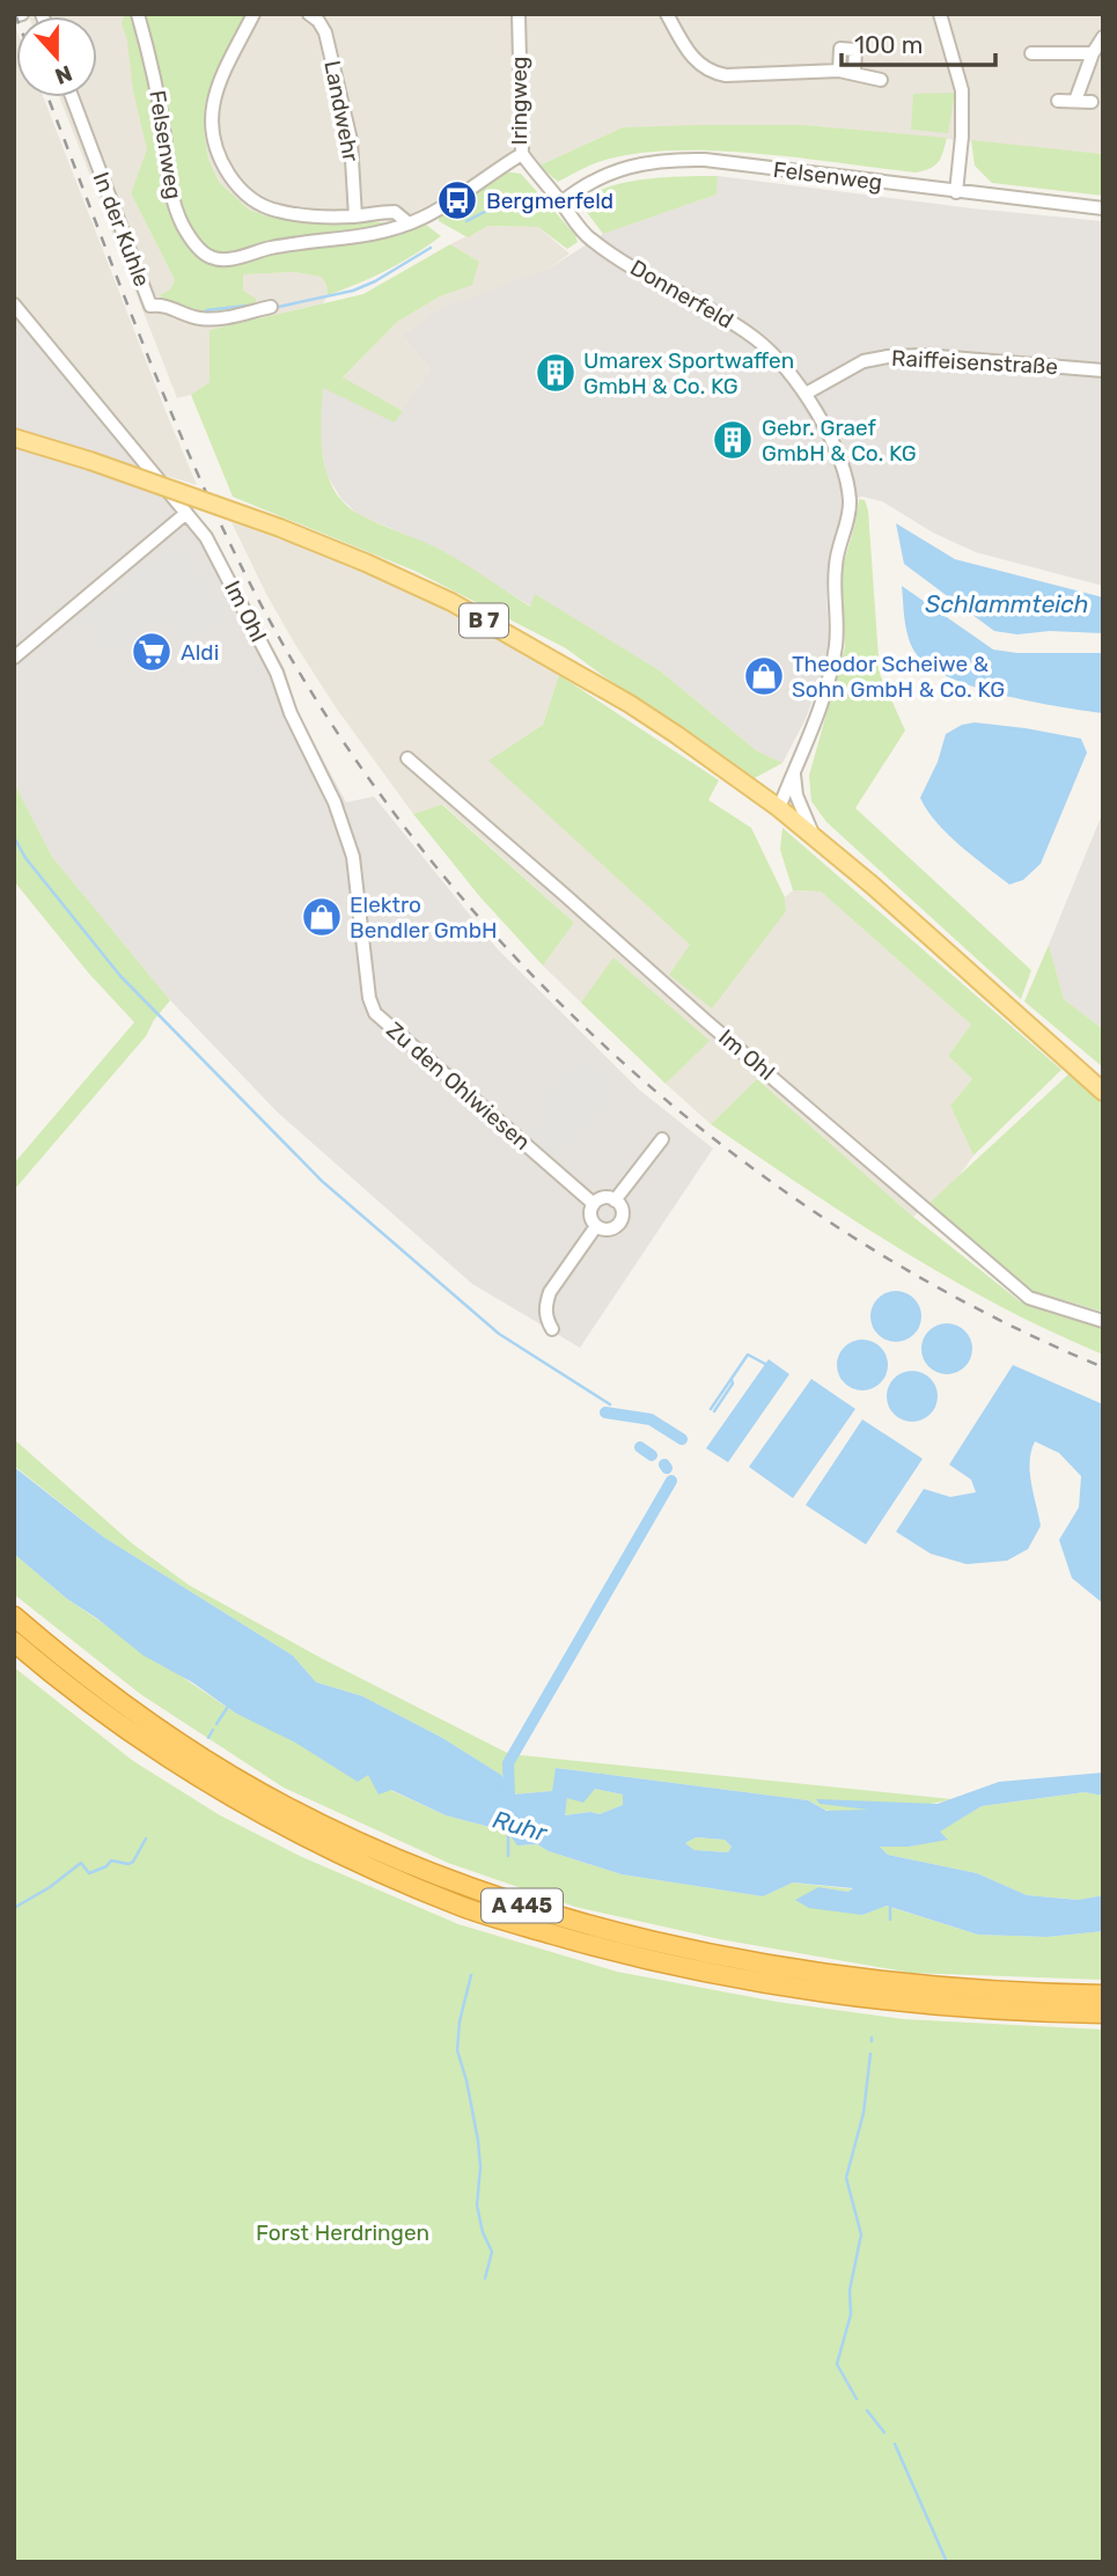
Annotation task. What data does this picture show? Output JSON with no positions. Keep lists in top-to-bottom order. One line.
{"streets":{"highway":["A 445"],"main road":["B 7"],"street":["Iringweg","Landwehr","Felsenweg","In der Kuhle","Donnerfeld","Raiffeisenstraße","Im Ohl","Zu den Ohlwiesen"]},"crossings":[["Iringweg","Felsenweg"],["Iringweg","Donnerfeld"],["Felsenweg","Donnerfeld"],["Donnerfeld","Raiffeisenstraße"],["Donnerfeld","B 7"],["Im Ohl","Zu den Ohlwiesen"]],"water":["Schlammteich","Ruhr"],"parks":["Forst Herdringen"],"places":{"bus stop":["Bergmerfeld"],"building":["Umarex Sportwaffen GmbH & Co. KG","Gebr. Graef GmbH & Co. KG"],"supermarket":["Aldi"],"shop":["Theodor Scheiwe & Sohn GmbH & Co. KG","Elektro Bendler GmbH"]},"scale_bar":"100 m","north":"bottom"}
